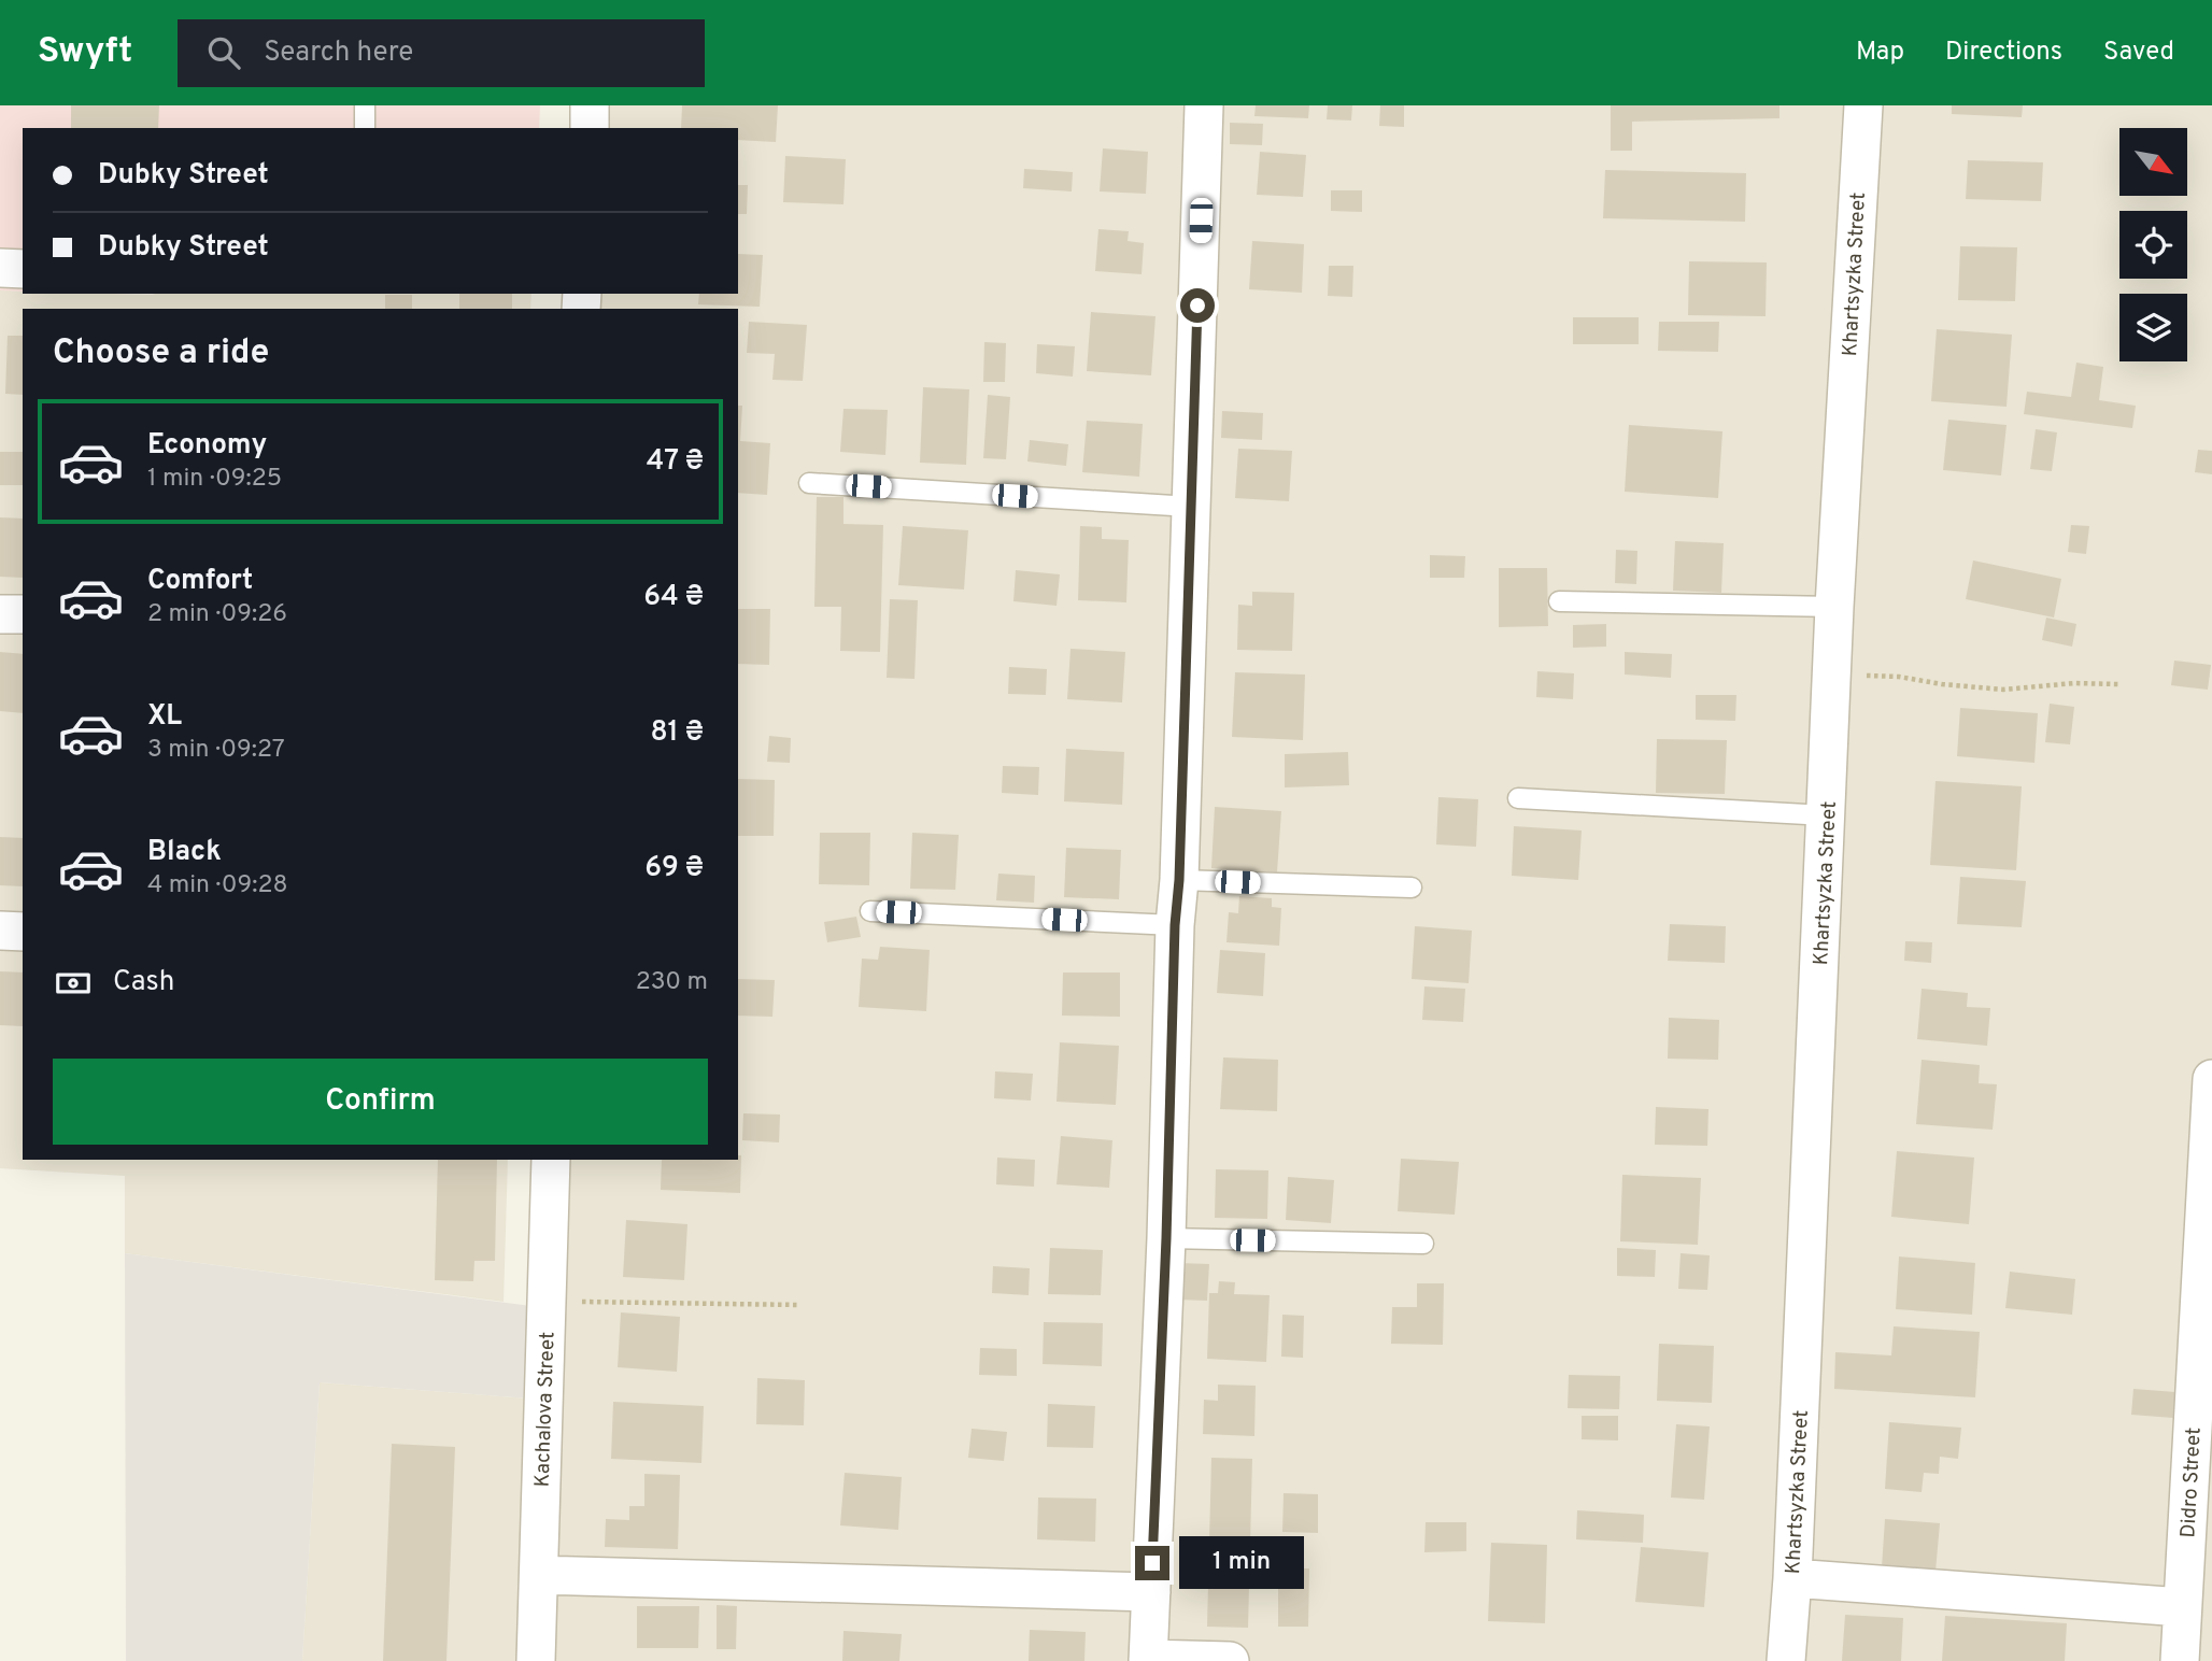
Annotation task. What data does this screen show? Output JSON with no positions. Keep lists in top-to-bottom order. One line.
{"streets":{"street":["Khartsyzka Street","Kachalova Street","Didro Street"]},"north":"bottom right","page":{"header":"Swyft","search":"Search here","nav":["Map","Directions","Saved"],"banner":["Dubky Street","Dubky Street"],"heading":"Choose a ride","list":[{"name":"Economy","note":"1 min · 09:25","value":"47 ₴"},{"name":"Comfort","note":"2 min · 09:26","value":"64 ₴"},{"name":"XL","note":"3 min · 09:27","value":"81 ₴"},{"name":"Black","note":"4 min · 09:28","value":"69 ₴"}],"pay":["Cash","230 m"],"buttons":"Confirm","bubble":"1 min"}}
